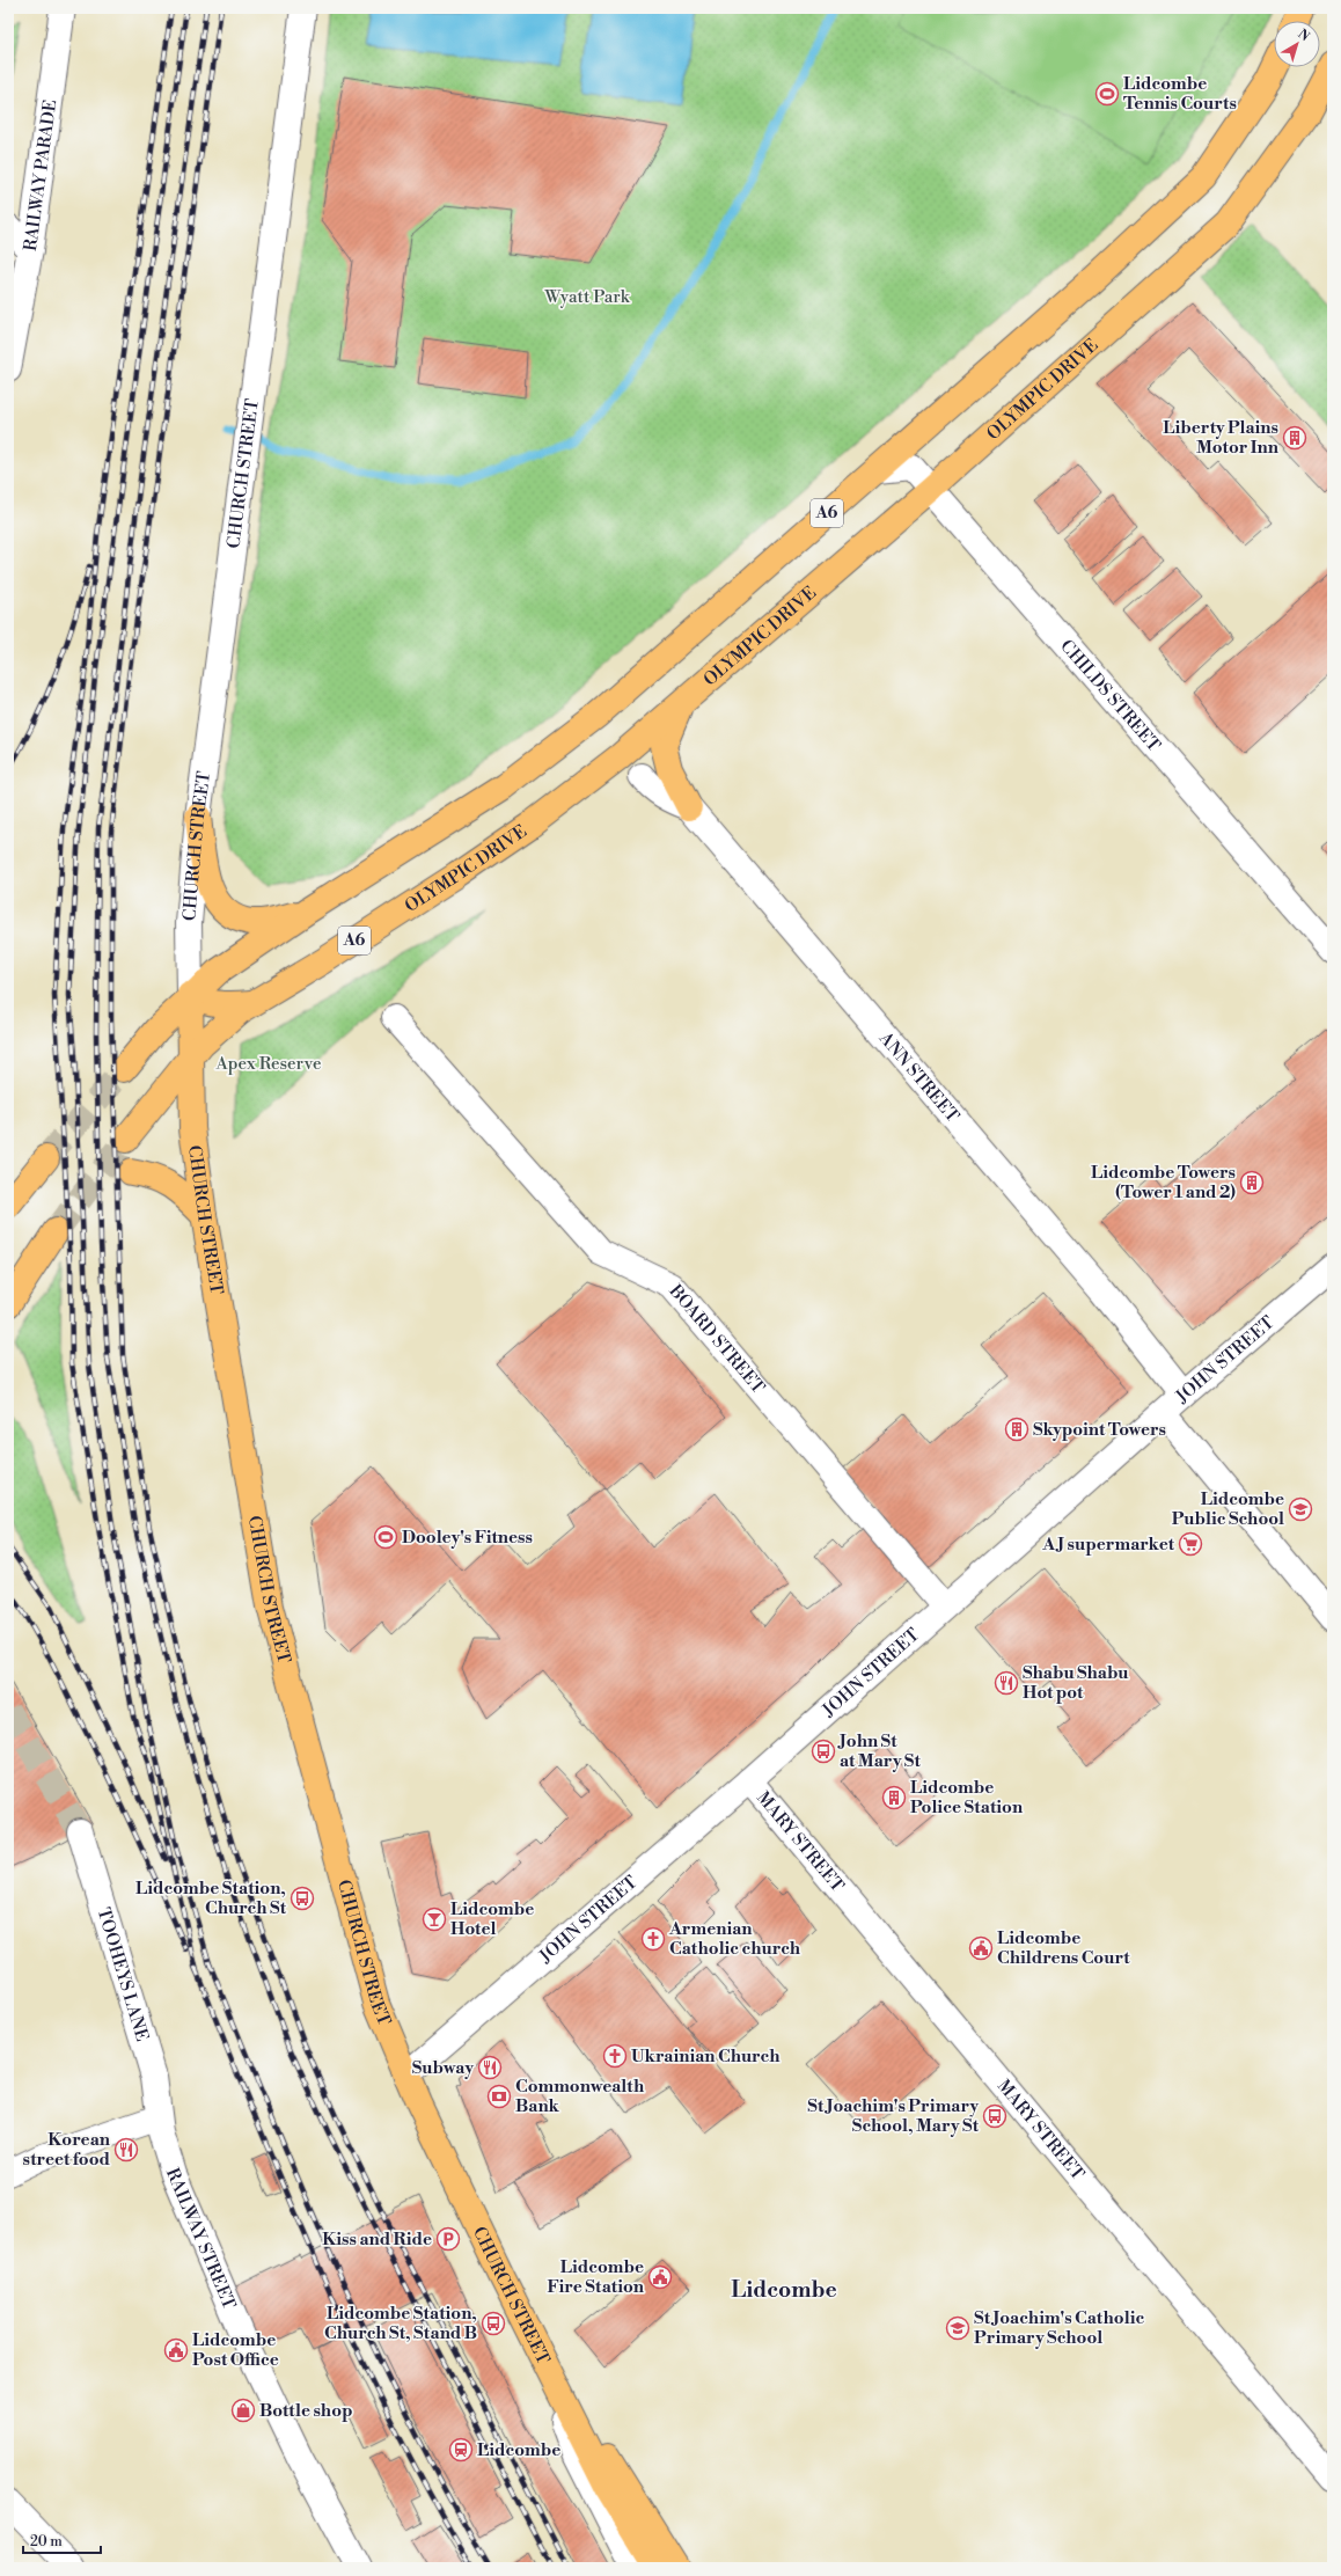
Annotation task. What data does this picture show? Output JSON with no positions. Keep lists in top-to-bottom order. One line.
{"streets":{"main road":["OLYMPIC DRIVE","CHURCH STREET","A6"],"street":["RAILWAY PARADE","CHILDS STREET","ANN STREET","BOARD STREET","JOHN STREET","MARY STREET","TOOHEYS LANE","RAILWAY STREET"]},"crossings":[["OLYMPIC DRIVE","CHURCH STREET"],["OLYMPIC DRIVE","CHILDS STREET"],["CHURCH STREET","A6"],["CHURCH STREET","JOHN STREET"],["A6","CHILDS STREET"],["ANN STREET","JOHN STREET"],["BOARD STREET","JOHN STREET"],["JOHN STREET","MARY STREET"],["TOOHEYS LANE","RAILWAY STREET"]],"districts":["Lidcombe"],"parks":["Wyatt Park","Apex Reserve"],"places":{"sports":["Lidcombe Tennis Courts","Dooley's Fitness"],"building":["Liberty Plains Motor Inn","Lidcombe Towers (Tower 1 and 2)","Skypoint Towers","Lidcombe Police Station"],"school or university":["Lidcombe Public School","St Joachim's Catholic Primary School"],"supermarket":["A J supermarket"],"restaurant":["Shabu Shabu Hot pot","Subway","Korean street food"],"bus stop":["John St at Mary St","Lidcombe Station, Church St","St Joachim's Primary School, Mary St","Lidcombe Station, Church St, Stand B"],"bar":["Lidcombe Hotel"],"church":["Armenian Catholic church","Ukrainian Church"],"public building":["Lidcombe Childrens Court","Lidcombe Fire Station","Lidcombe Post Office"],"bank":["Commonwealth Bank"],"parking":["Kiss and Ride"],"shop":["Bottle shop"],"station":["Lidcombe"]},"scale_bar":"20 m","north":"top right"}
